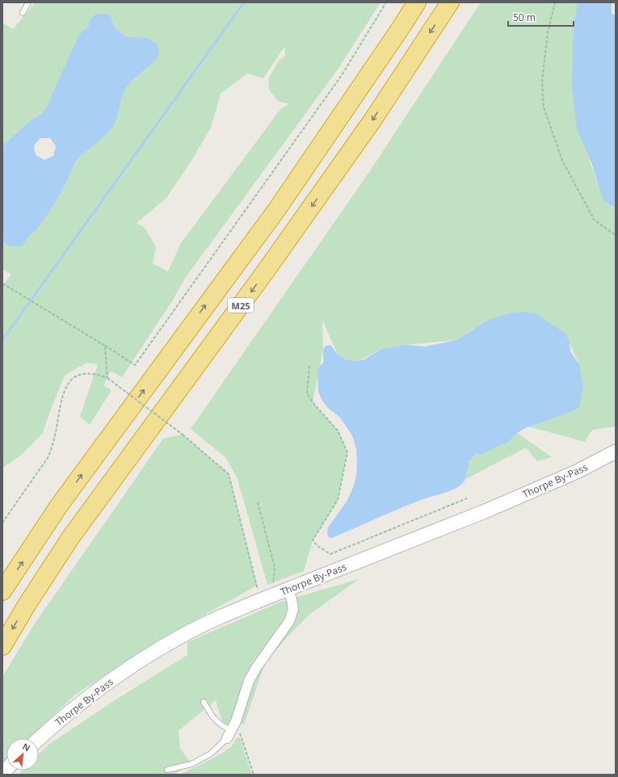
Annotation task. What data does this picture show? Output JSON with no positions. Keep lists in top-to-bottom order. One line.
{"streets":{"highway":["M25"],"main road":["Thorpe By-Pass"]},"scale_bar":"50 m","north":"top right"}
